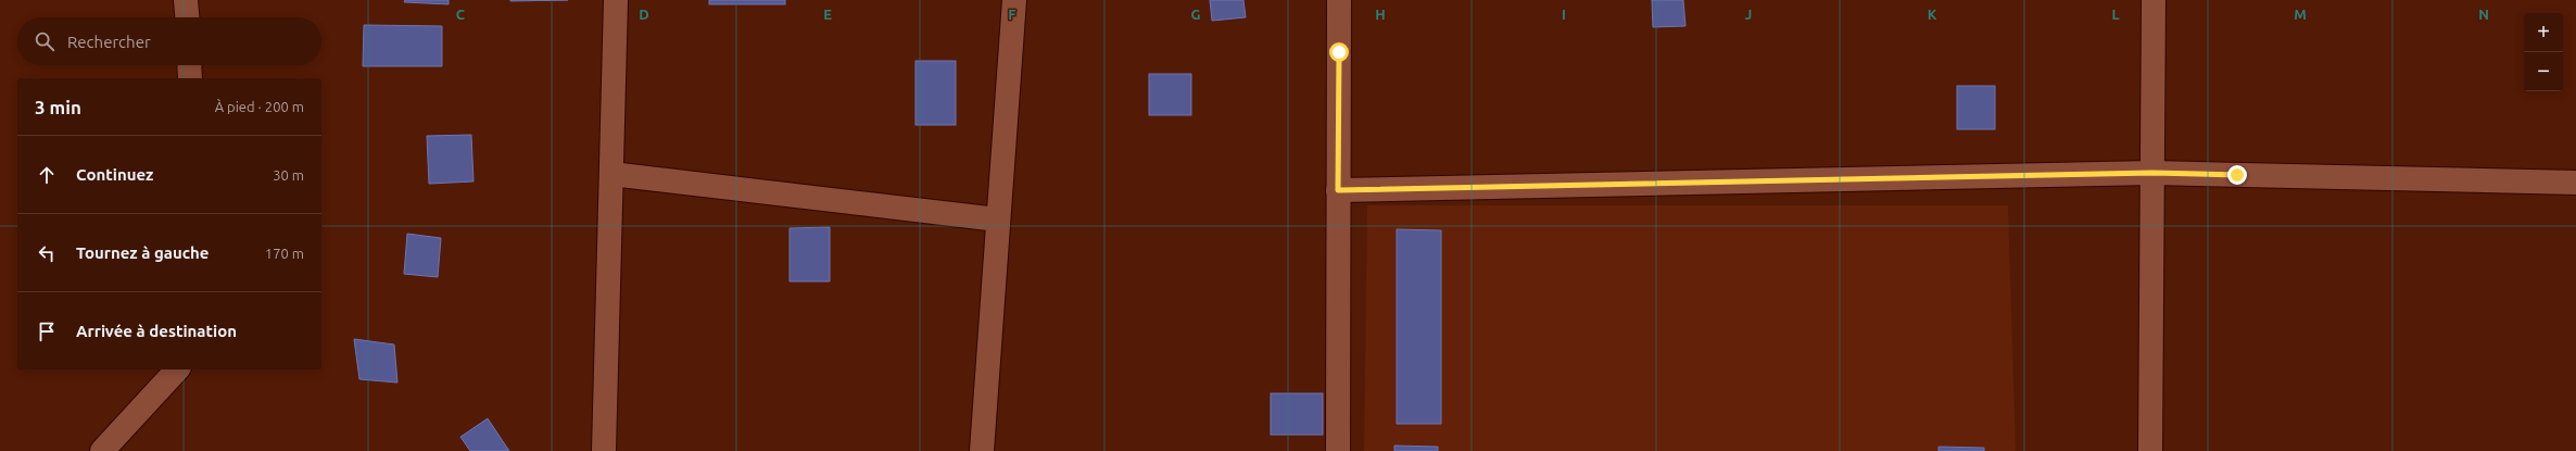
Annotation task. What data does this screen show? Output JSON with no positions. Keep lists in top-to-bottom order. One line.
{"page":{"map_buttons":["+","−"],"search":"Rechercher","heading":["3 min","À pied · 200 m"],"list":[["Continuez","30 m"],["Tournez à gauche","170 m"],"Arrivée à destination"]},"grid":{"columns":["C","D","E","F","G","H","I","J","K","L","M","N"]}}
